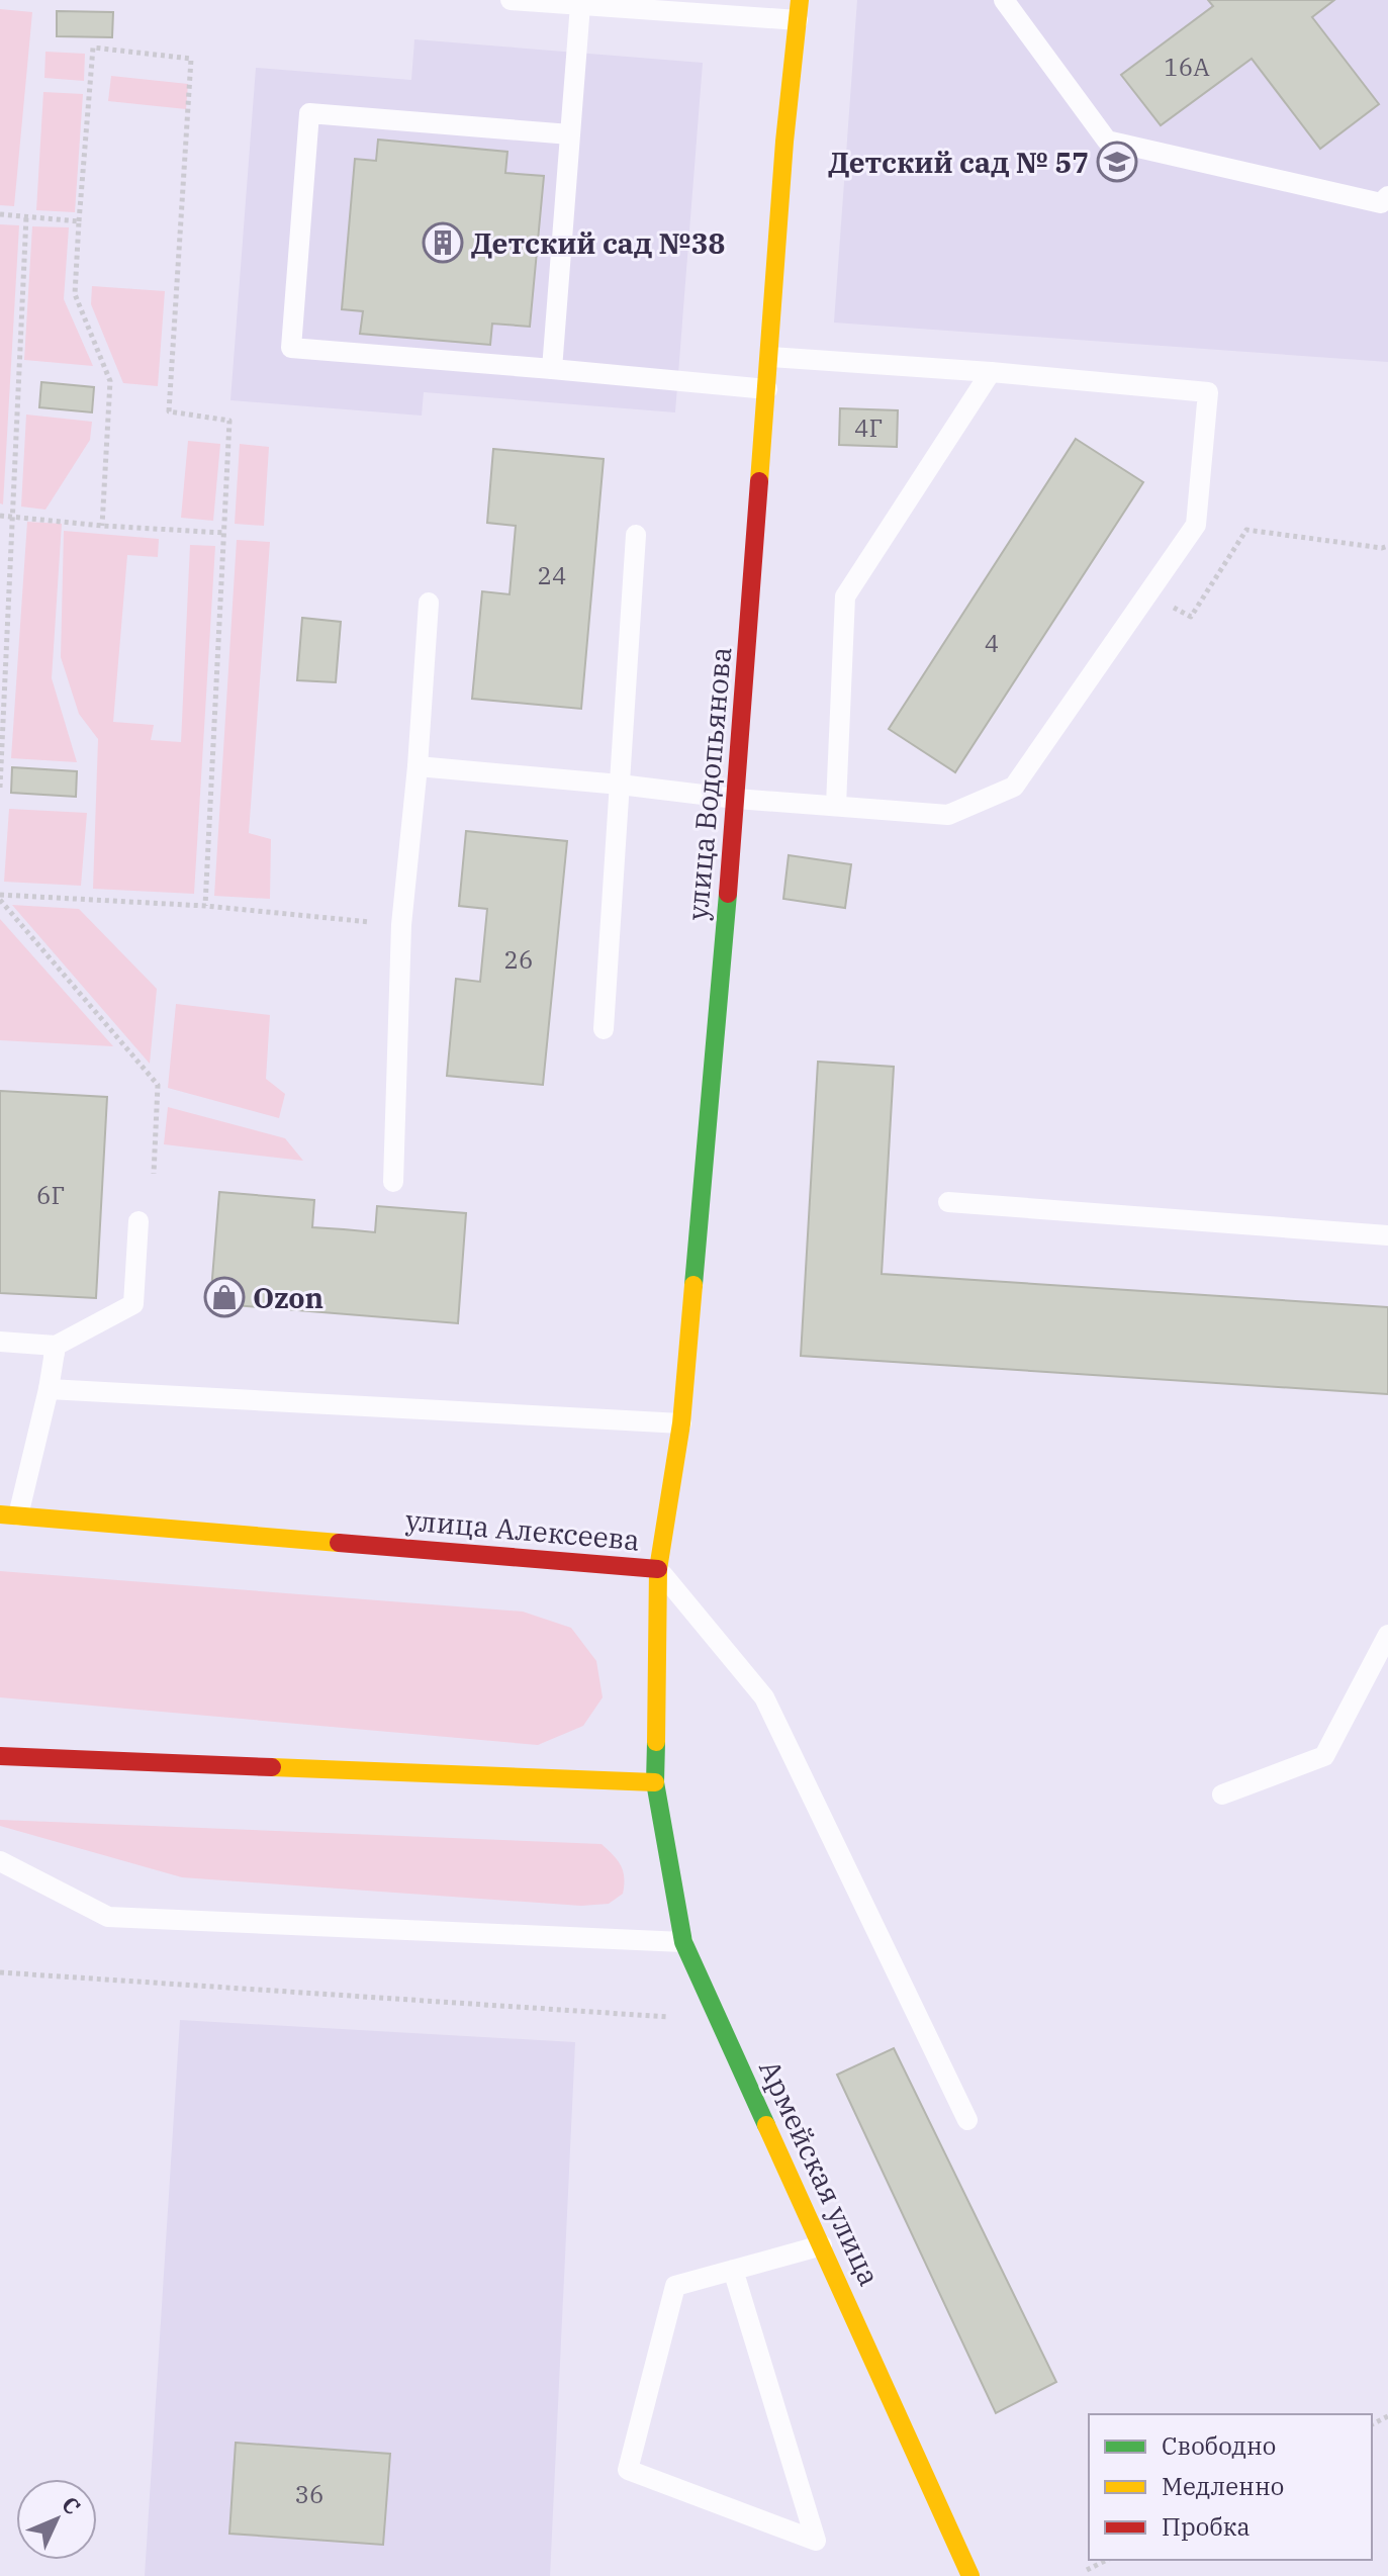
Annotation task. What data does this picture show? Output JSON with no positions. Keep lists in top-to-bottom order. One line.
{"streets":{"street":["улица Водопьянова","улица Алексеева","Армейская улица"]},"crossings":[["улица Водопьянова","улица Алексеева"],["улица Алексеева","Армейская улица"]],"places":{"school or university":["Детский сад № 57"],"building":["Детский сад №38"],"shop":["Ozon"]},"house_numbers":["16А","4Г","24","4","26","6Г","36"],"legend":["Свободно","Медленно","Пробка"],"north":"top right"}
